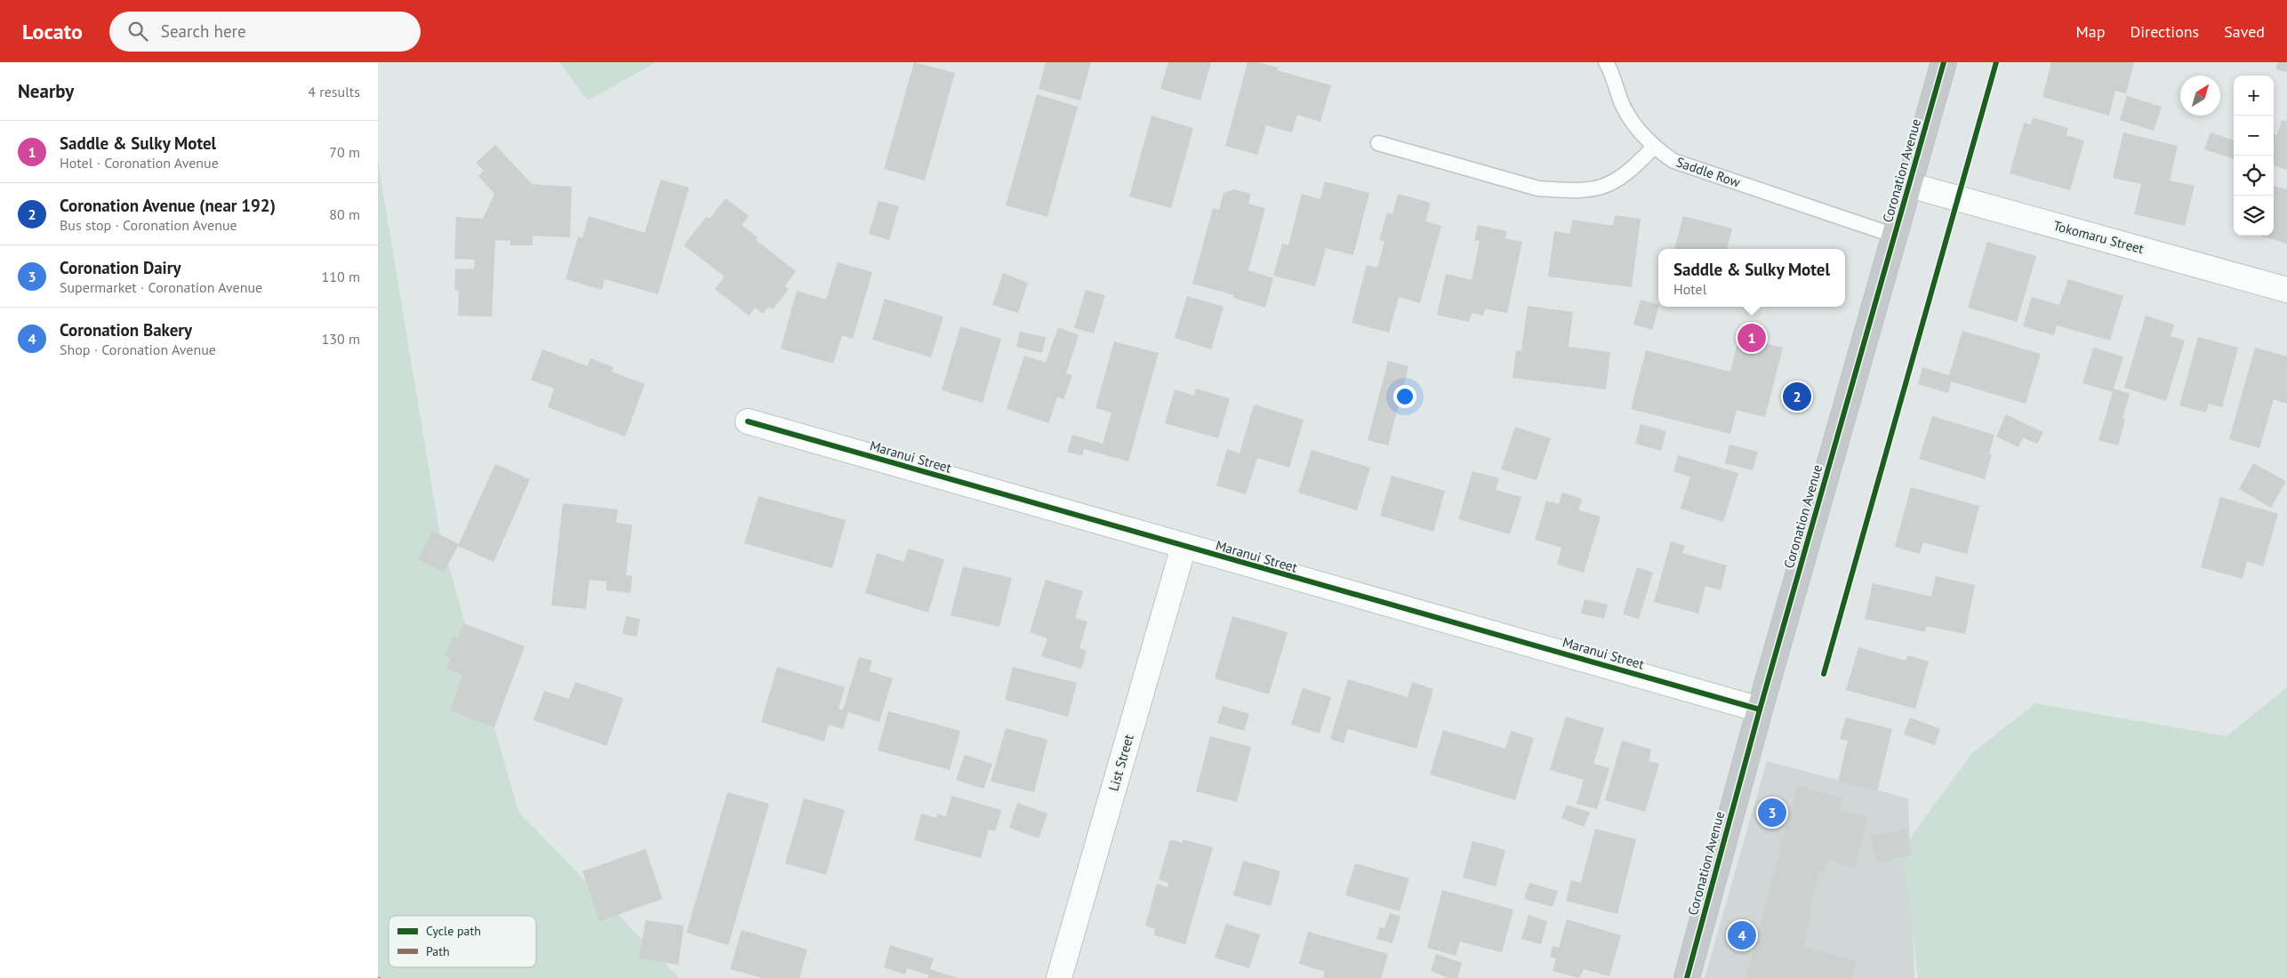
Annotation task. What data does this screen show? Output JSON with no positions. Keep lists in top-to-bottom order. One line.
{"streets":{"highway":["Coronation Avenue"],"street":["Tokomaru Street","Maranui Street","List Street"],"lane":["Saddle Row"]},"crossings":[["Coronation Avenue","Saddle Row"],["Coronation Avenue","Tokomaru Street"],["Coronation Avenue","Maranui Street"],["Maranui Street","List Street"]],"legend":["Cycle path","Path"],"north":"top right","page":{"header":"Locato","search":"Search here","nav":["Map","Directions","Saved"],"heading":["Nearby","4 results"],"map_buttons":["+","−"],"list":[{"mark":"1","name":"Saddle & Sulky Motel","note":"Hotel · Coronation Avenue","value":"70 m"},{"mark":"2","name":"Coronation Avenue (near 192)","note":"Bus stop · Coronation Avenue","value":"80 m"},{"mark":"3","name":"Coronation Dairy","note":"Supermarket · Coronation Avenue","value":"110 m"},{"mark":"4","name":"Coronation Bakery","note":"Shop · Coronation Avenue","value":"130 m"}],"popup":["Saddle & Sulky Motel","Hotel"],"pins":["1","2","3","4"]}}
